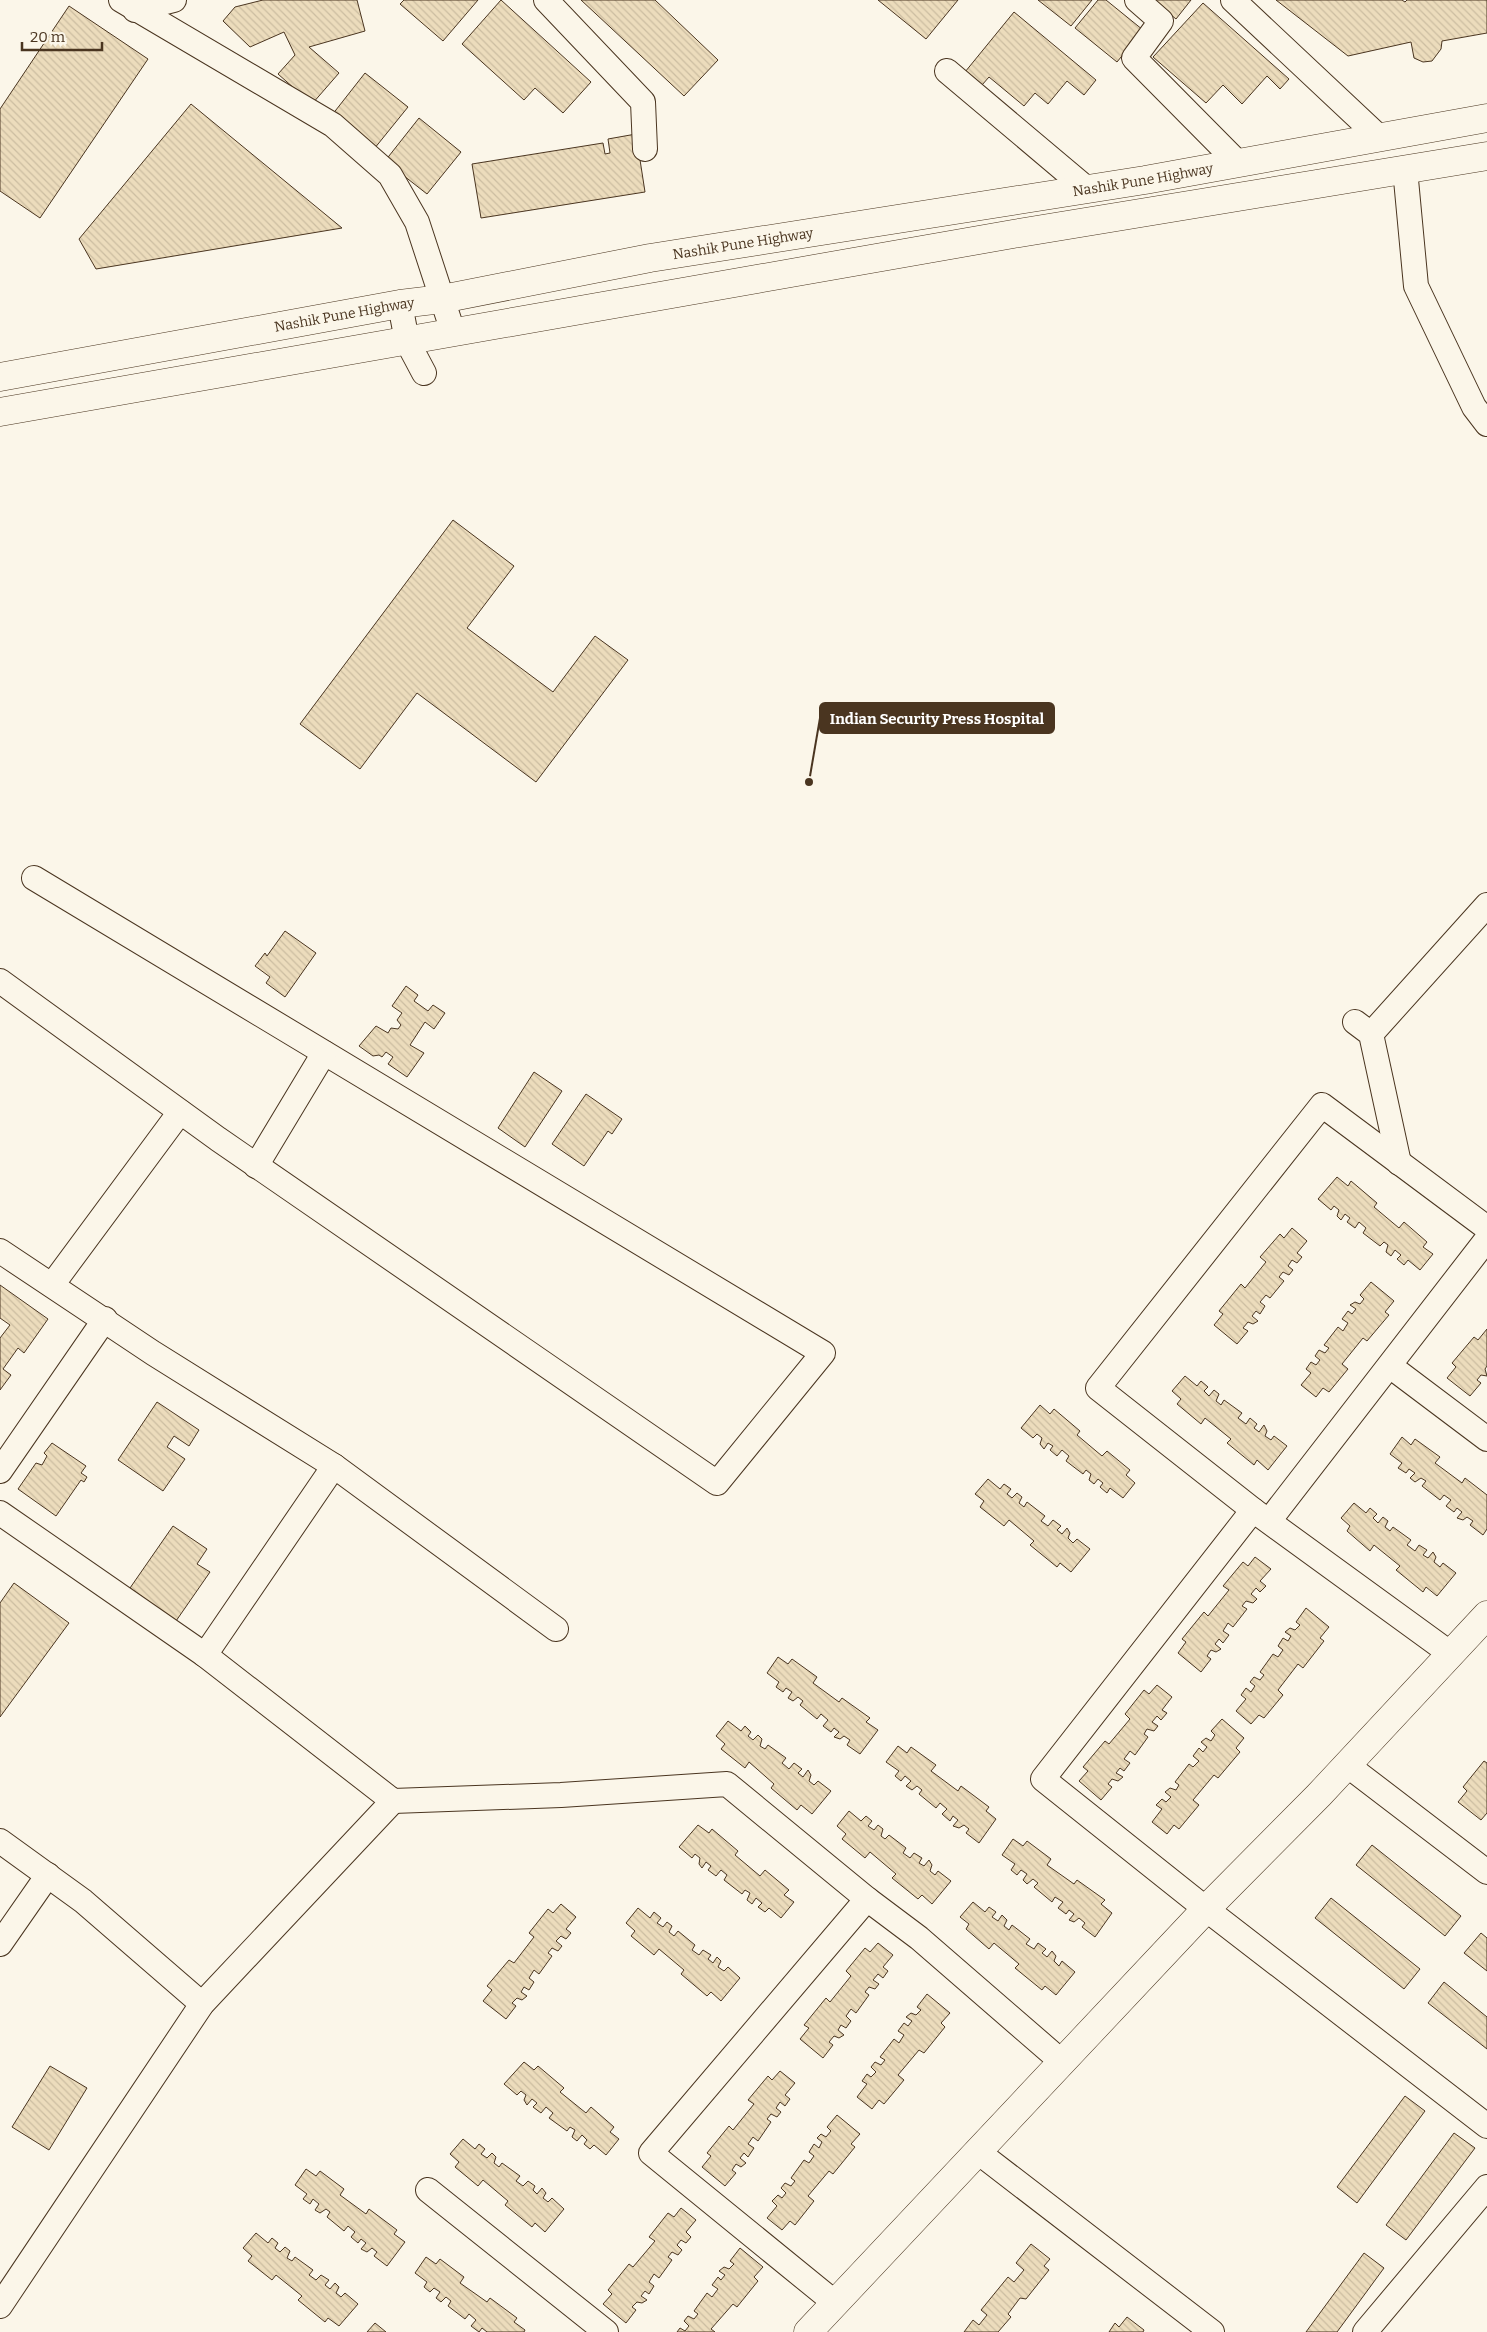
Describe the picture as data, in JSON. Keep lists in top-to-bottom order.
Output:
{
  "streets": {
    "main road": ["Nashik Pune Highway"]
  },
  "places": ["Indian Security Press Hospital"],
  "scale_bar": "20 m"
}
